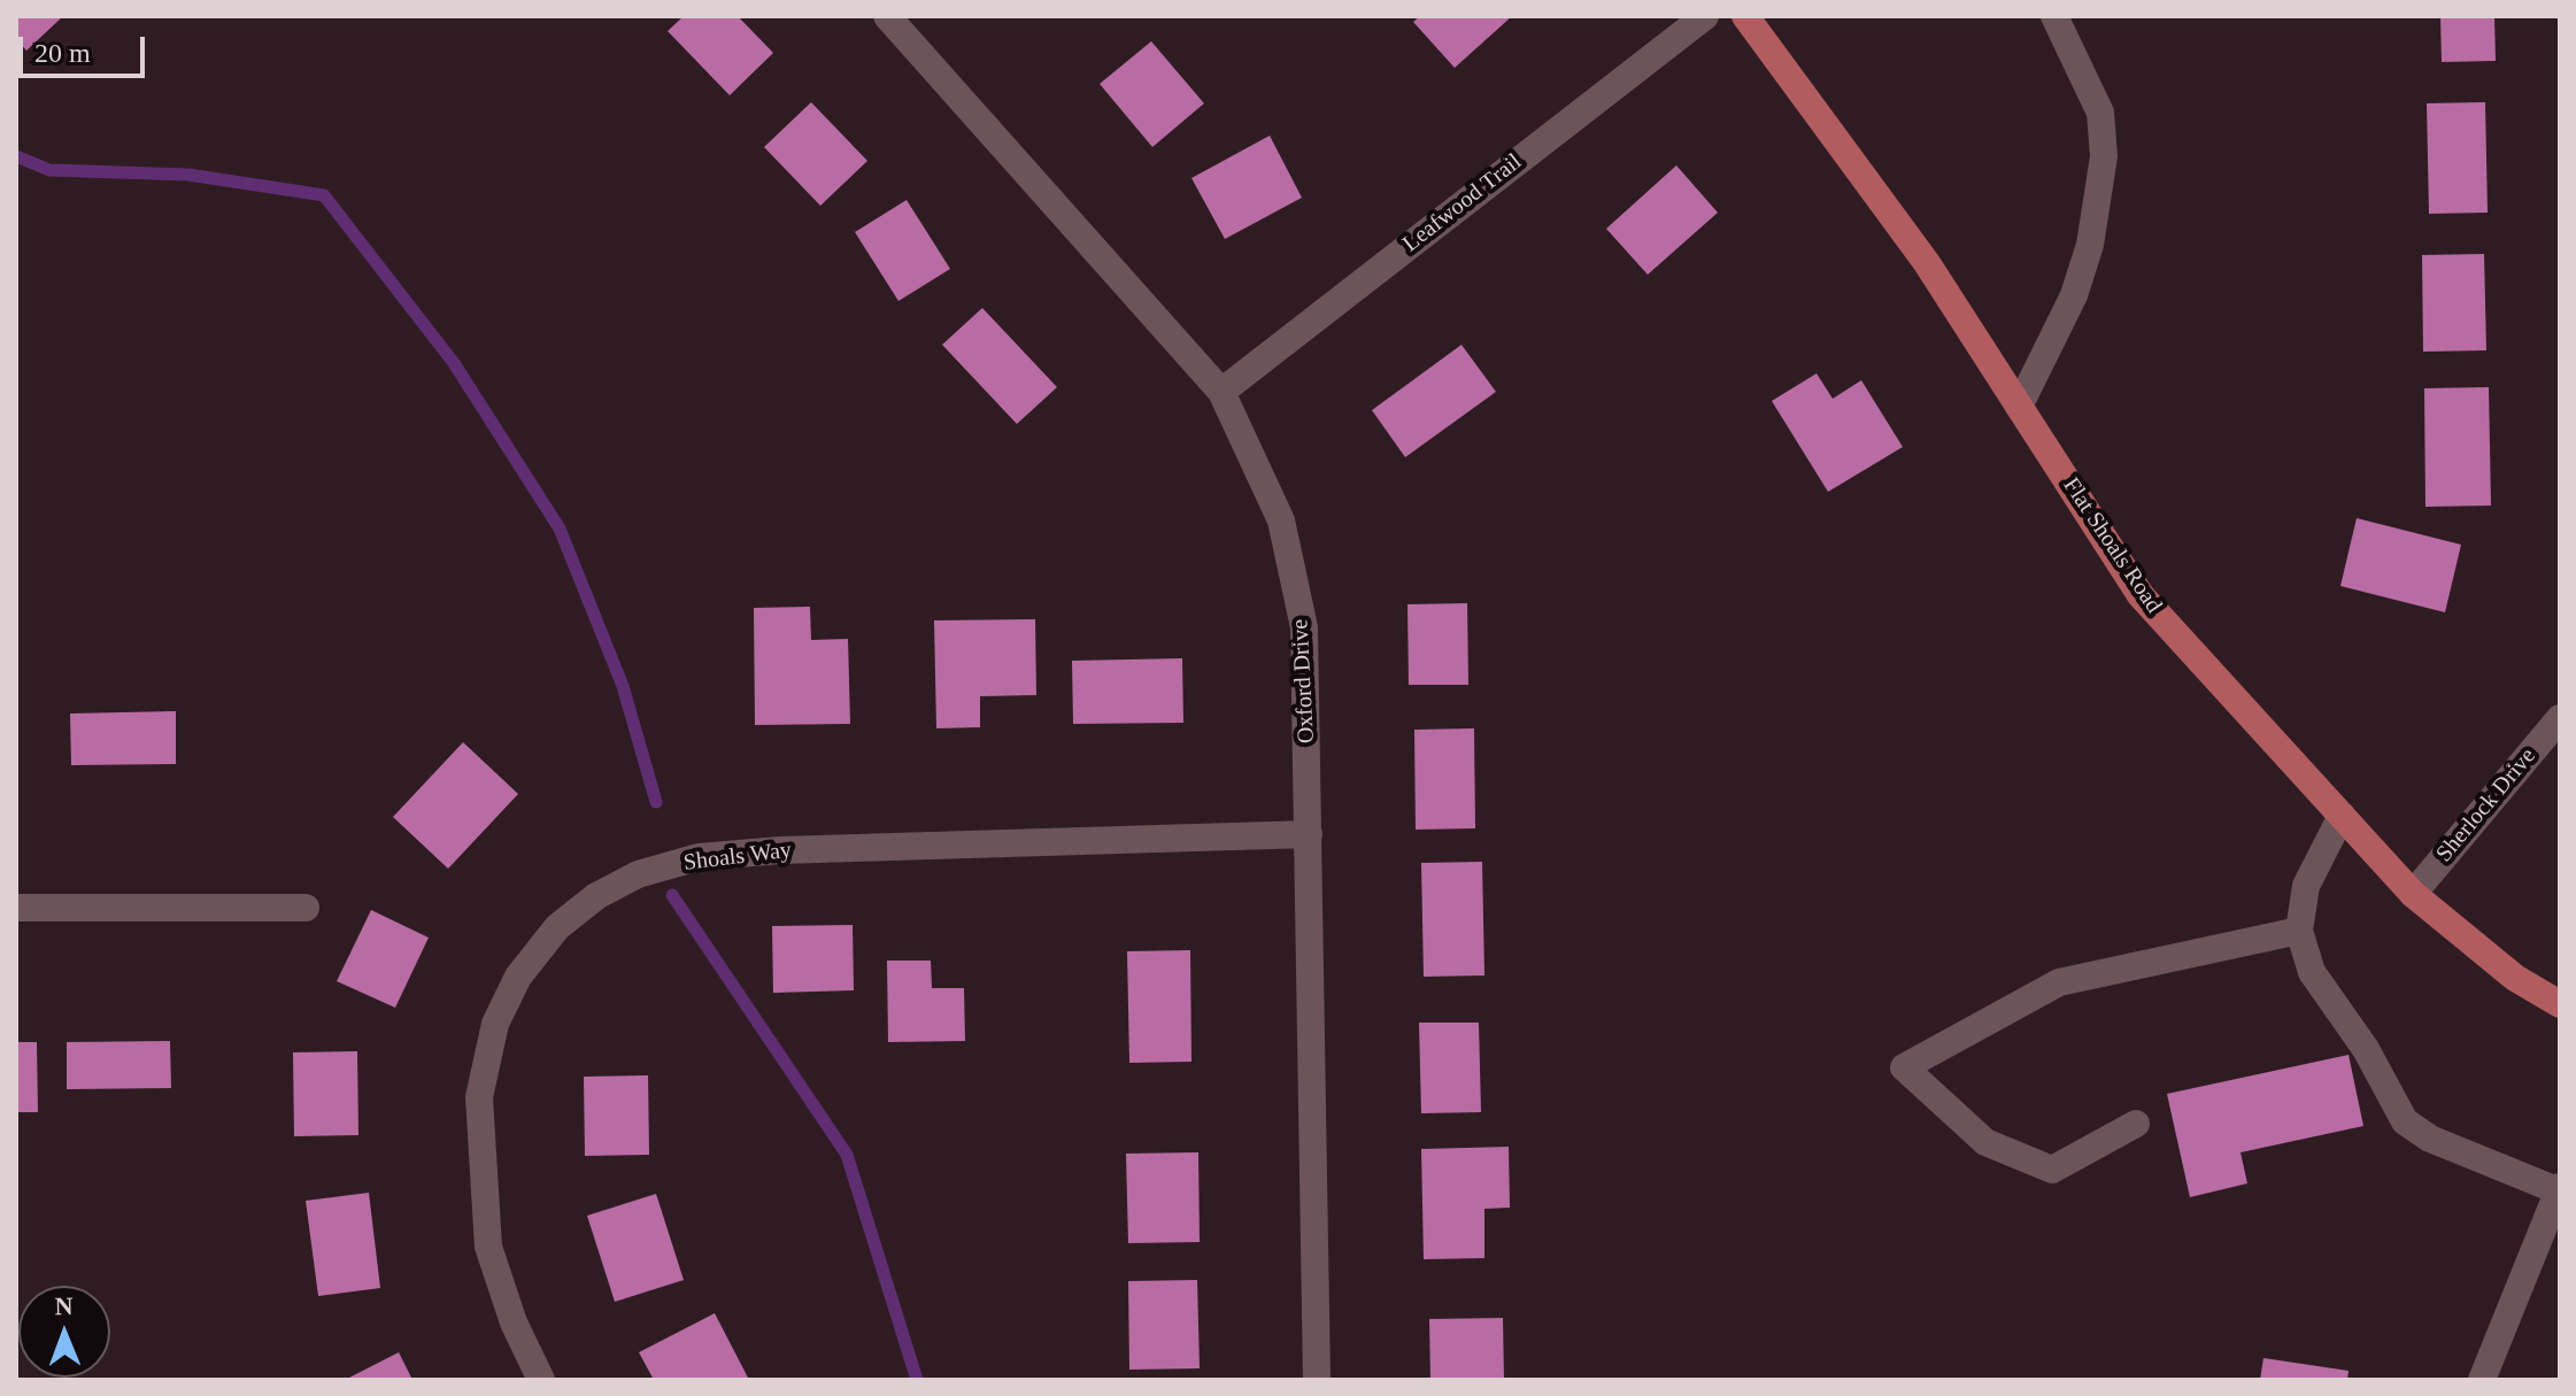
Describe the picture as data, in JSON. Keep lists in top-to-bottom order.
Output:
{
  "streets": {
    "main road": ["Flat Shoals Road"],
    "street": [
      "Leafwood Trail",
      "Oxford Drive",
      "Sherlock Drive",
      "Shoals Way"
    ]
  },
  "crossings": [
    ["Leafwood Trail", "Oxford Drive"],
    ["Flat Shoals Road", "Sherlock Drive"],
    ["Oxford Drive", "Shoals Way"]
  ],
  "scale_bar": "20 m",
  "north": "top"
}
